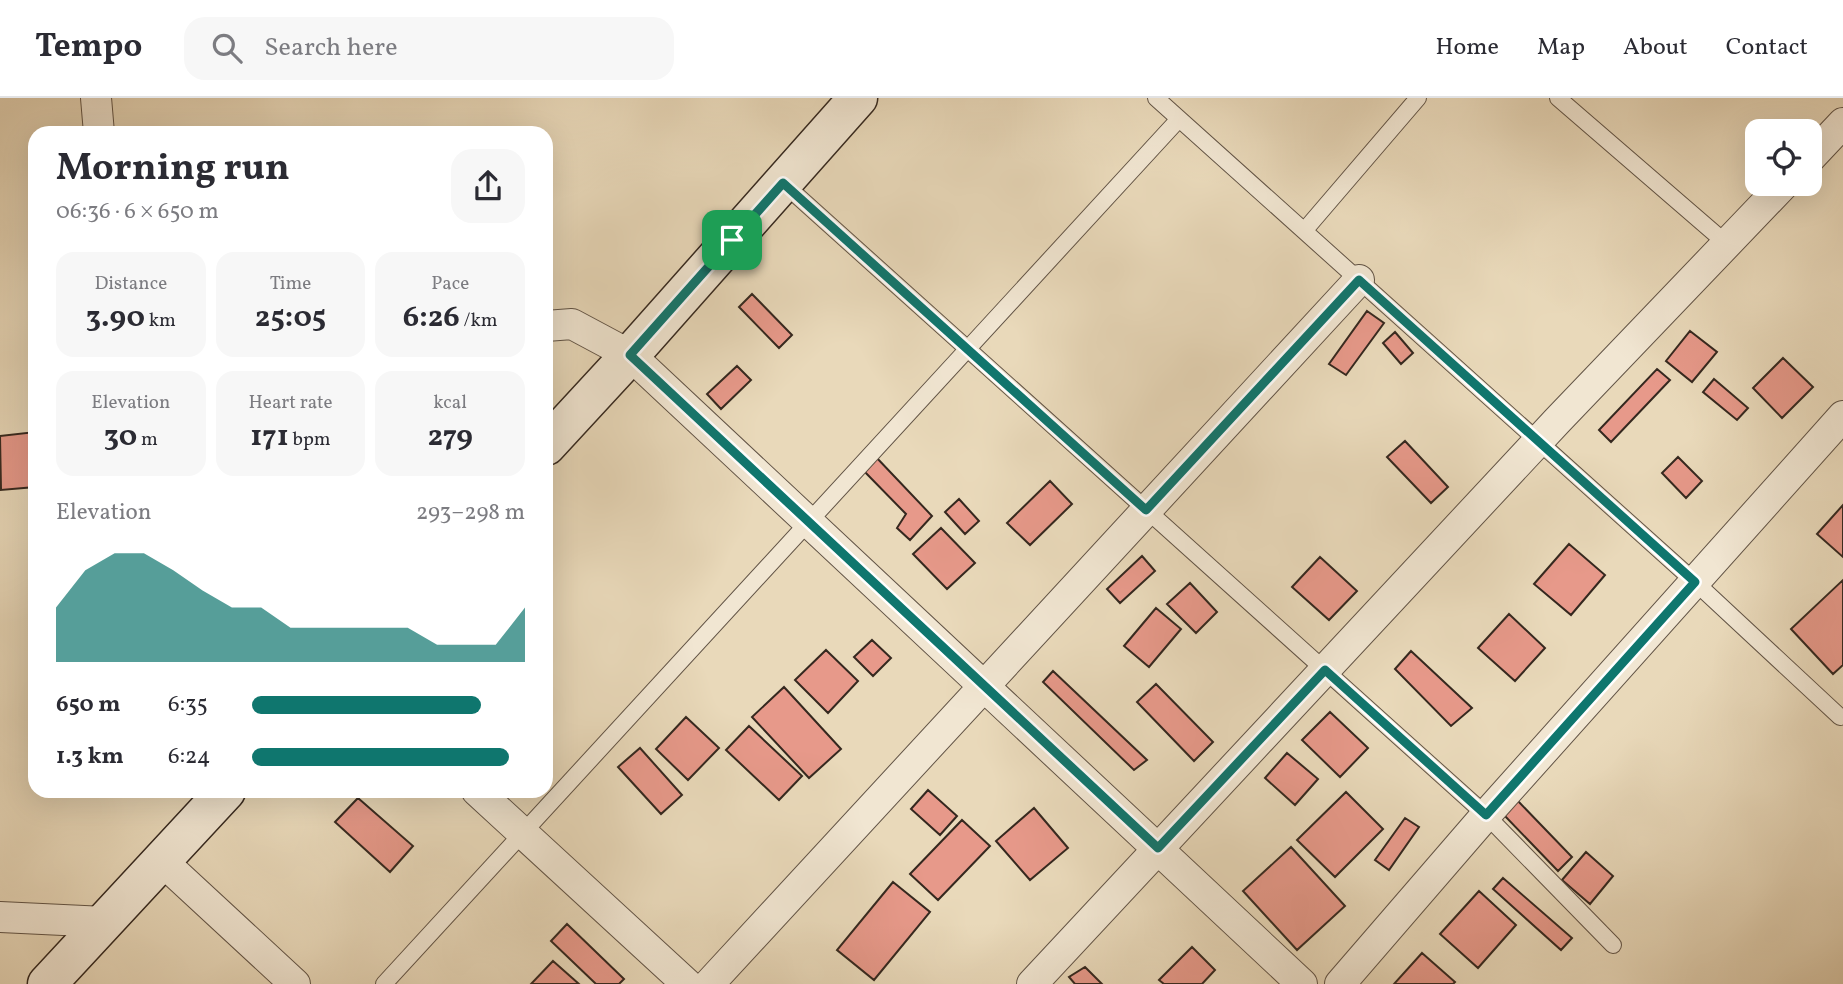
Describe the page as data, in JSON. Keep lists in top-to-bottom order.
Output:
{
  "page": {
    "header": "Tempo",
    "search": "Search here",
    "nav": [
      "Home",
      "Map",
      "About",
      "Contact"
    ],
    "heading": ["Morning run", "06:36 · 6 × 650 m"],
    "stats": [
      ["Distance", "3.90 km"],
      ["Time", "25:05"],
      ["Pace", "6:26 /km"],
      ["Elevation", "30 m"],
      ["Heart rate", "171 bpm"],
      ["kcal", "279"]
    ],
    "chart": ["Elevation", "293–298 m"],
    "list": [
      {
        "name": "650 m",
        "note": "6:35"
      },
      {
        "name": "1.3 km",
        "note": "6:24"
      }
    ]
  }
}
